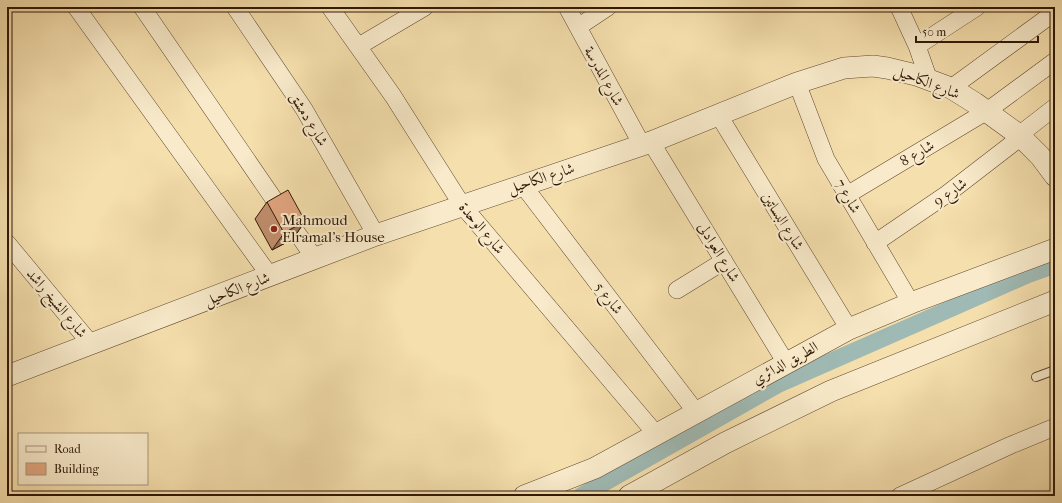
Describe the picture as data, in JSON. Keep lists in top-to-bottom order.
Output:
{
  "streets": {
    "street": [
      "شارع المدرسة",
      "شارع الكاحيل",
      "شارع دمشق",
      "شارع 8",
      "شارع 9",
      "شارع 7",
      "شارع البساتين",
      "شارع الوحدة",
      "شارع العوادلى",
      "شارع 5",
      "شارع الشيخ راشد",
      "الطريق الدائري"
    ]
  },
  "crossings": [
    ["شارع المدرسة", "شارع الكاحيل"],
    ["شارع المدرسة", "شارع العوادلى"],
    ["شارع الكاحيل", "شارع دمشق"],
    ["شارع الكاحيل", "شارع 8"],
    ["شارع الكاحيل", "شارع 9"],
    ["شارع الكاحيل", "شارع 7"],
    ["شارع الكاحيل", "شارع البساتين"],
    ["شارع الكاحيل", "شارع الوحدة"],
    ["شارع الكاحيل", "شارع العوادلى"],
    ["شارع الكاحيل", "شارع 5"],
    ["شارع الكاحيل", "شارع الشيخ راشد"],
    ["شارع 8", "شارع 7"],
    ["شارع 9", "شارع 7"],
    ["شارع 7", "الطريق الدائري"],
    ["شارع البساتين", "الطريق الدائري"],
    ["شارع الوحدة", "الطريق الدائري"],
    ["شارع العوادلى", "الطريق الدائري"],
    ["شارع 5", "الطريق الدائري"]
  ],
  "places": ["Mahmoud Elramal's House"],
  "legend": ["Road", "Building"],
  "scale_bar": "50 m"
}
